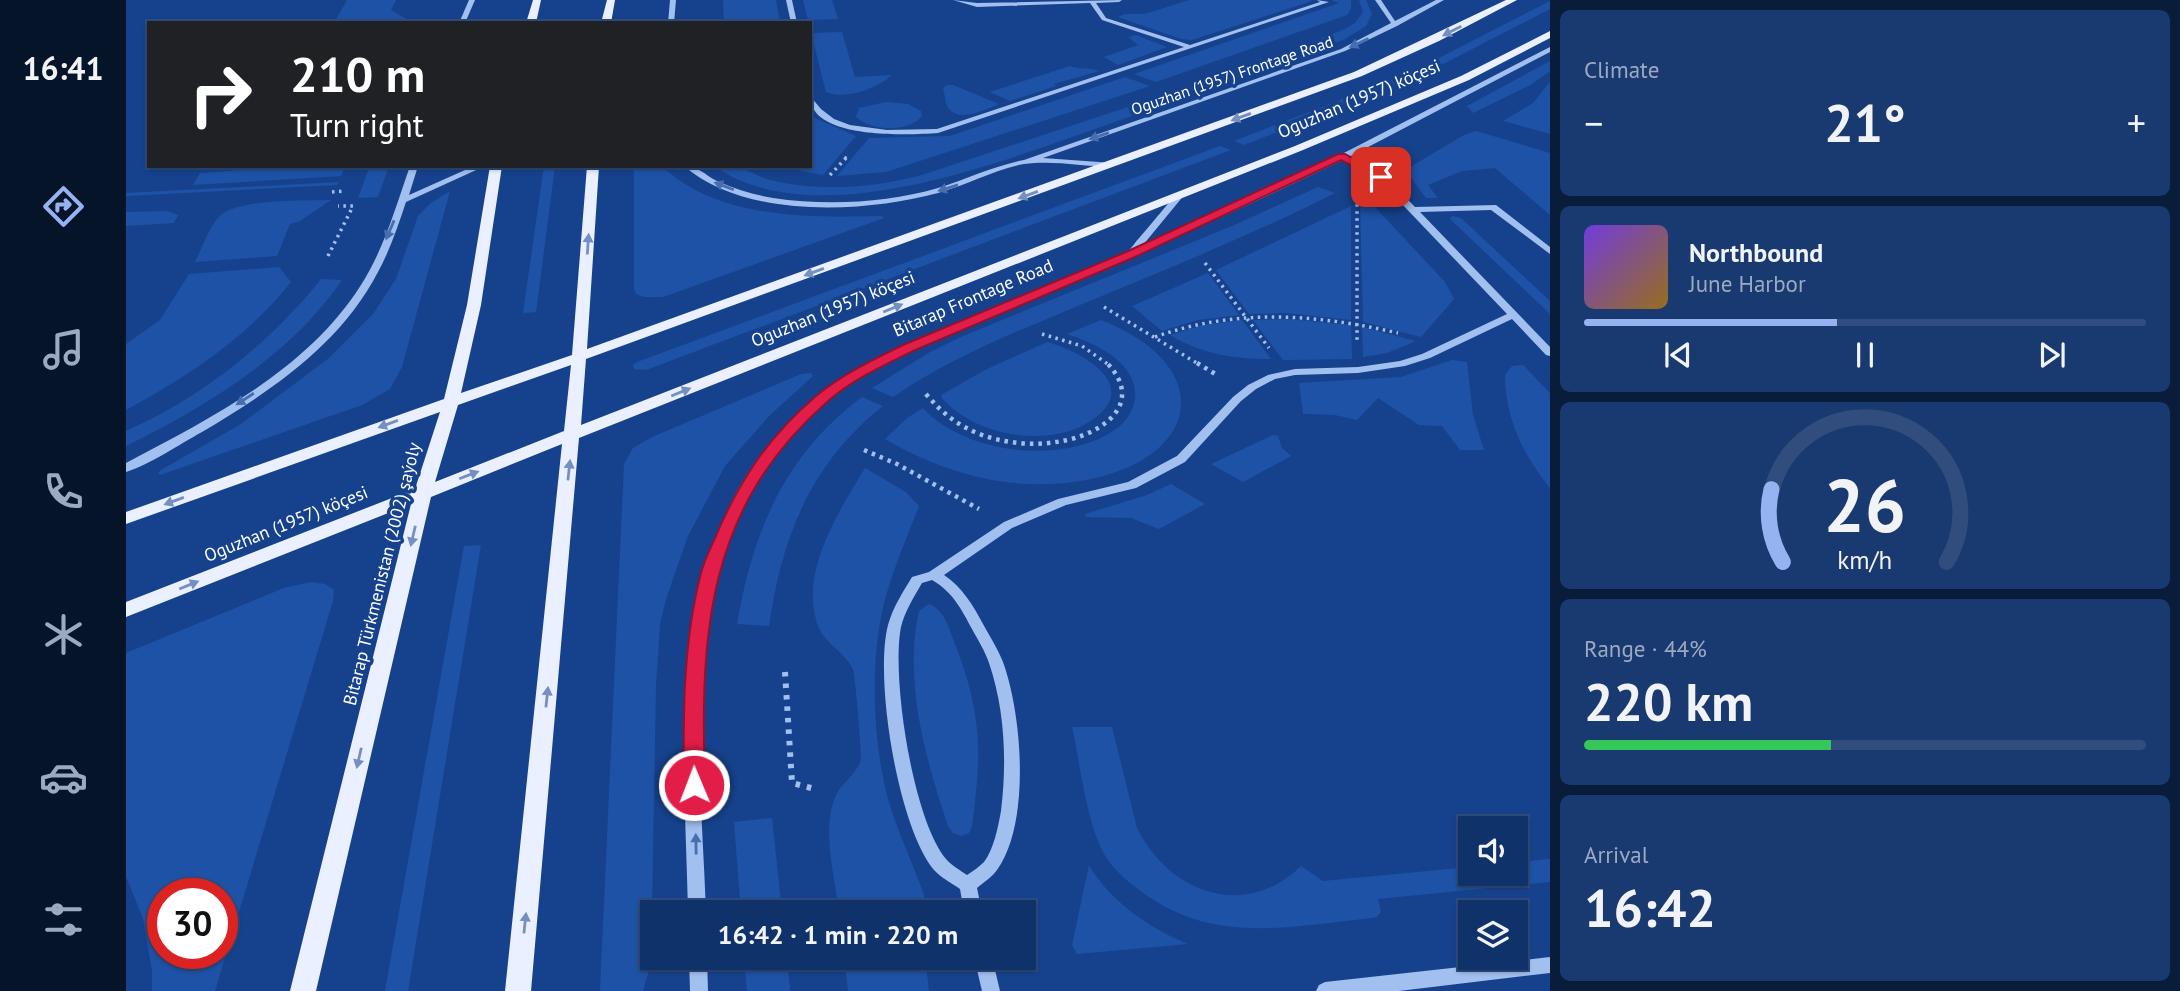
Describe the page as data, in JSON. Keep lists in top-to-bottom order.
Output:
{
  "streets": {
    "main road": ["Oguzhan (1957) köçesi", "Bitarap Türkmenistan (2002) şaýoly"],
    "street": ["Oguzhan (1957) Frontage Road", "Bitarap Frontage Road"]
  },
  "crossings": [
    ["Oguzhan (1957) köçesi", "Bitarap Türkmenistan (2002) şaýoly"]
  ],
  "one_way": ["Bitarap Frontage Road", "Bitarap Türkmenistan (2002) şaýoly"],
  "page": {
    "tabs": "16:41",
    "tile": [
      "Climate",
      ["Range · 44%", "220 km"],
      ["Arrival", "16:42"]
    ],
    "turn": ["210 m", "Turn right"],
    "heat": ["−", "21°", "+"],
    "song": ["Northbound", "June Harbor"],
    "limit": "30",
    "trip": "16:42 · 1 min · 220 m",
    "gauge": ["26", "km/h"]
  }
}
